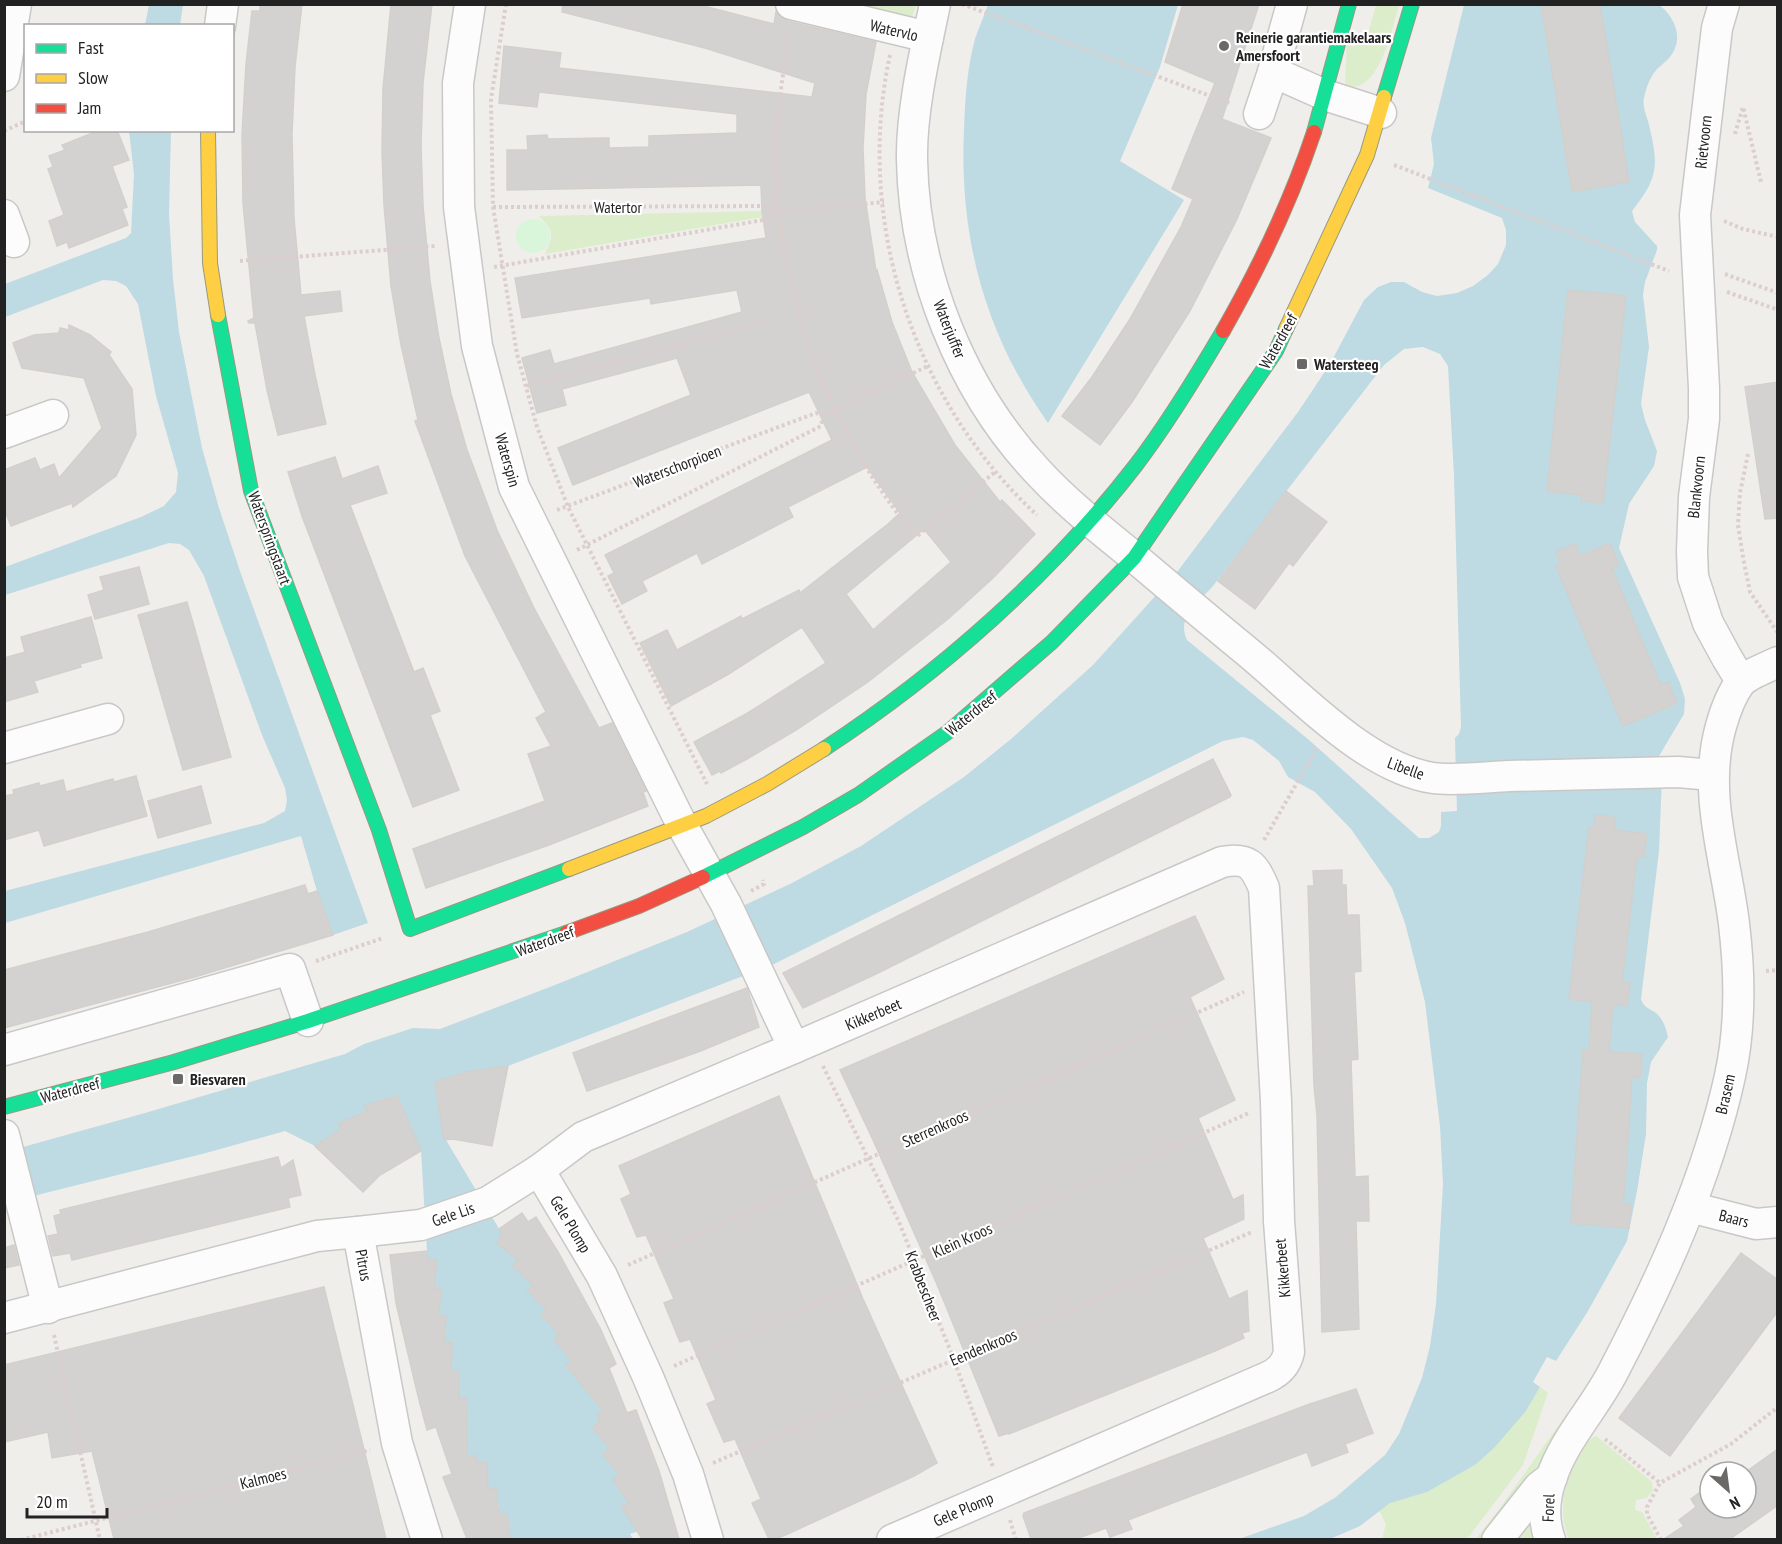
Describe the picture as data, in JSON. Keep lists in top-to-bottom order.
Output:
{
  "streets": {
    "street": [
      "Watervlo",
      "Rietvoorn",
      "Waterjuffer",
      "Waterdreef",
      "Waterspin",
      "Blankvoorn",
      "Waterspringstaart",
      "Libelle",
      "Kikkerbeet",
      "Brasem",
      "Gele Lis",
      "Baars",
      "Gele Plomp",
      "Pitrus",
      "Forel"
    ],
    "path": [
      "Watertor",
      "Waterschorpioen",
      "Sterrenkroos",
      "Klein Kroos",
      "Krabbescheer",
      "Eendenkroos",
      "Kalmoes"
    ]
  },
  "crossings": [
    ["Watervlo", "Waterjuffer"],
    ["Rietvoorn", "Blankvoorn"],
    ["Watertor", "Waterjuffer"],
    ["Watertor", "Waterspin"],
    ["Watertor", "Waterspringstaart"],
    ["Waterjuffer", "Waterdreef"],
    ["Waterjuffer", "Waterschorpioen"],
    ["Waterjuffer", "Libelle"],
    ["Waterdreef", "Waterspin"],
    ["Waterdreef", "Libelle"],
    ["Waterspin", "Waterschorpioen"],
    ["Blankvoorn", "Brasem"],
    ["Libelle", "Brasem"],
    ["Kikkerbeet", "Sterrenkroos"],
    ["Kikkerbeet", "Gele Plomp"],
    ["Kikkerbeet", "Klein Kroos"],
    ["Kikkerbeet", "Krabbescheer"],
    ["Kikkerbeet", "Eendenkroos"],
    ["Brasem", "Baars"],
    ["Brasem", "Forel"],
    ["Sterrenkroos", "Gele Plomp"],
    ["Sterrenkroos", "Krabbescheer"],
    ["Gele Lis", "Gele Plomp"],
    ["Gele Lis", "Pitrus"],
    ["Gele Plomp", "Klein Kroos"],
    ["Gele Plomp", "Krabbescheer"],
    ["Gele Plomp", "Eendenkroos"],
    ["Klein Kroos", "Krabbescheer"],
    ["Pitrus", "Kalmoes"],
    ["Krabbescheer", "Eendenkroos"]
  ],
  "places": {
    "other": ["Reinerie garantiemakelaars Amersfoort"],
    "transit": ["Watersteeg", "Biesvaren"]
  },
  "legend": ["Fast", "Slow", "Jam"],
  "scale_bar": "20 m",
  "north": "bottom right"
}
